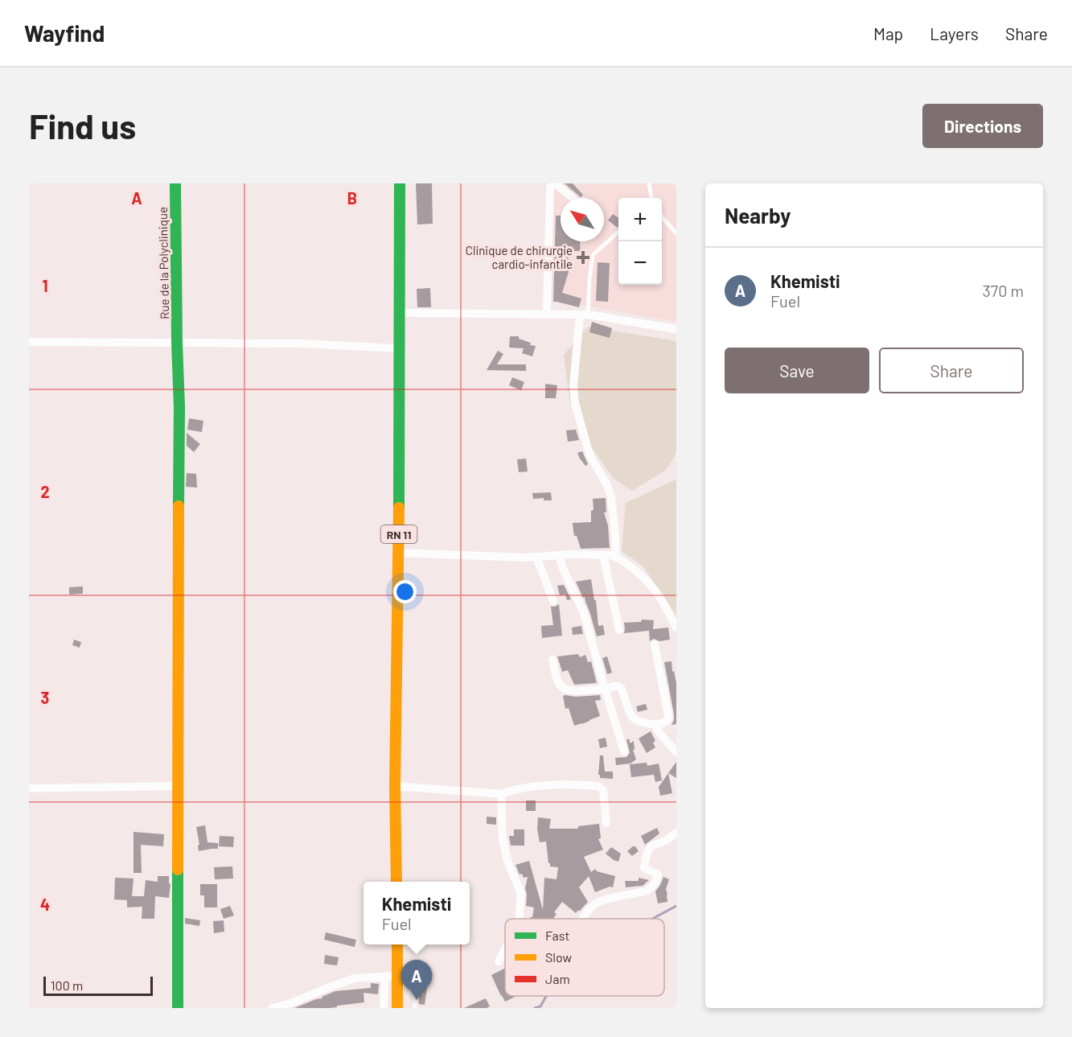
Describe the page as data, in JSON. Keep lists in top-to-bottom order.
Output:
{
  "streets": {
    "street": ["Rue de la Polyclinique", "RN 11"]
  },
  "places": {
    "health": ["Clinique de chirurgie cardio-infantile"]
  },
  "legend": ["Fast", "Slow", "Jam"],
  "scale_bar": "100 m",
  "north": "top left",
  "page": {
    "header": "Wayfind",
    "nav": ["Map", "Layers", "Share"],
    "buttons": [
      "Directions",
      ["Save", "Share"]
    ],
    "title": "Find us",
    "heading": "Nearby",
    "map_buttons": ["+", "−"],
    "list": [
      {
        "mark": "A",
        "name": "Khemisti",
        "note": "Fuel",
        "value": "370 m"
      }
    ],
    "popup": ["Khemisti", "Fuel"],
    "pins": "A",
    "scale": "100 m"
  },
  "grid": {
    "columns": ["A", "B"],
    "rows": [
      "1",
      "2",
      "3",
      "4"
    ]
  }
}
